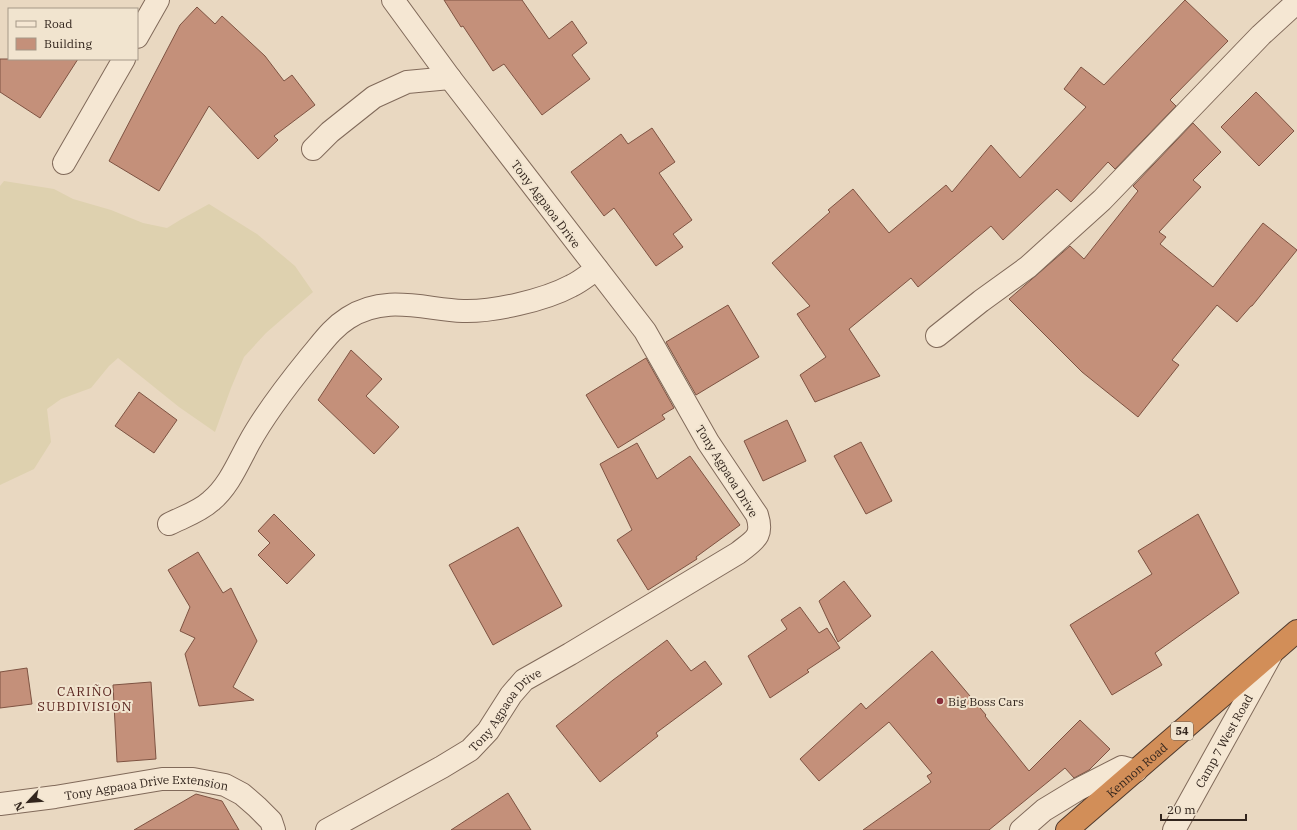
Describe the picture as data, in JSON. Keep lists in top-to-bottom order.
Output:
{
  "streets": {
    "highway": ["54", "Kennon Road"],
    "street": ["Tony Agpaoa Drive", "Camp 7 West Road", "Tony Agpaoa Drive Extension"]
  },
  "crossings": [
    ["Camp 7 West Road", "Kennon Road"]
  ],
  "districts": ["CARIÑO SUBDIVISION"],
  "places": ["Big Boss Cars"],
  "legend": ["Road", "Building"],
  "scale_bar": "20 m",
  "north": "bottom left"
}
